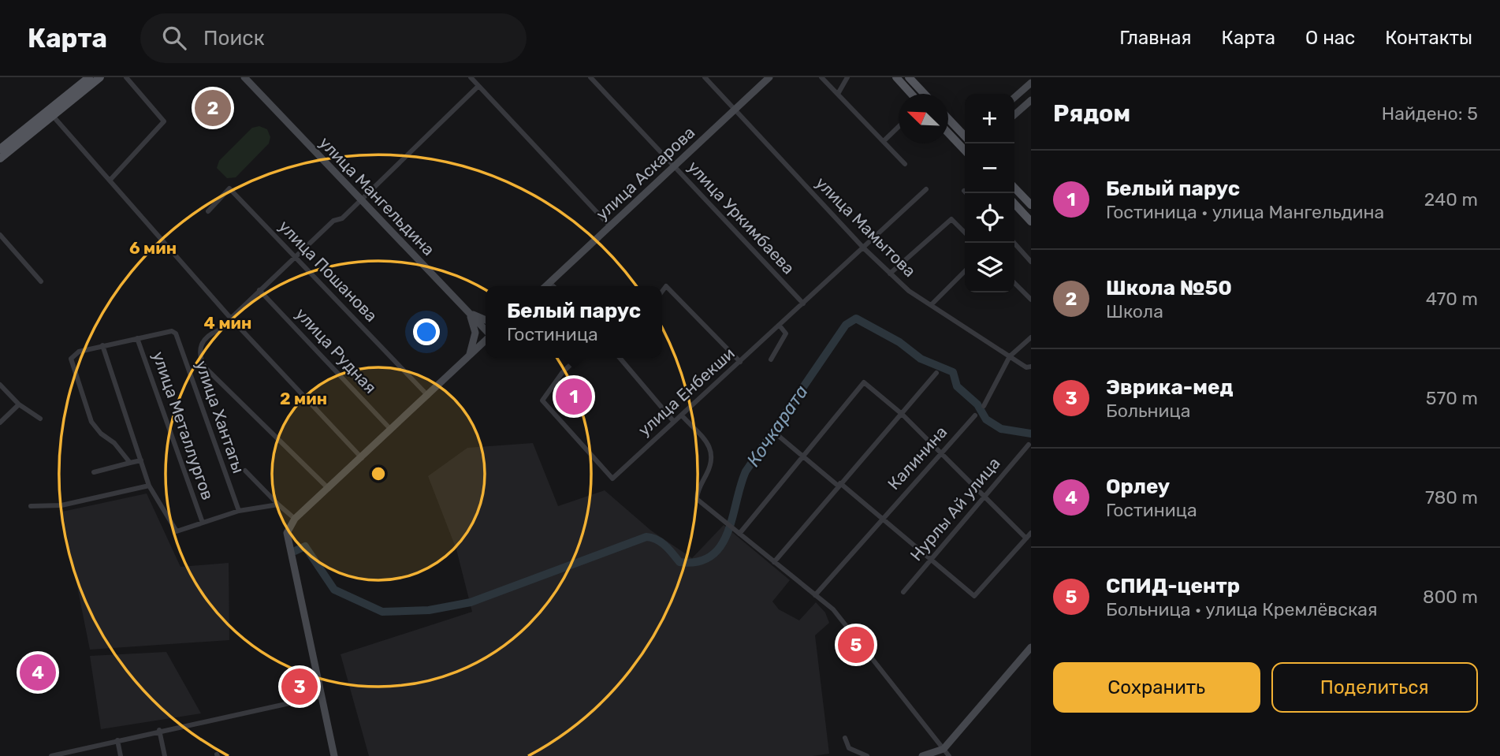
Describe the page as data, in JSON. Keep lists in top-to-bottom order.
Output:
{
  "streets": {
    "main road": ["улица Аскарова", "улица Мангельдина"],
    "street": [
      "улица Уркимбаева",
      "улица Мамытова",
      "улица Пошанова",
      "улица Рудная",
      "улица Енбекши",
      "улица Хантагы",
      "улица Металлургов",
      "Калинина",
      "Нурлы Ай улица"
    ]
  },
  "crossings": [
    ["улица Аскарова", "улица Уркимбаева"],
    ["улица Аскарова", "улица Мамытова"],
    ["улица Уркимбаева", "улица Енбекши"],
    ["улица Мамытова", "улица Енбекши"],
    ["улица Хантагы", "улица Металлургов"]
  ],
  "water": ["Кочкарата"],
  "north": "top left",
  "page": {
    "header": "Карта",
    "search": "Поиск",
    "nav": [
      "Главная",
      "Карта",
      "О нас",
      "Контакты"
    ],
    "heading": ["Рядом", "Найдено: 5"],
    "pins": [
      "2",
      "1",
      "5",
      "4",
      "3"
    ],
    "map_buttons": ["+", "−"],
    "list": [
      {
        "mark": "1",
        "name": "Белый парус",
        "note": "Гостиница · улица Мангельдина",
        "value": "240 m"
      },
      {
        "mark": "2",
        "name": "Школа №50",
        "note": "Школа",
        "value": "470 m"
      },
      {
        "mark": "3",
        "name": "Эврика-мед",
        "note": "Больница",
        "value": "570 m"
      },
      {
        "mark": "4",
        "name": "Орлеу",
        "note": "Гостиница",
        "value": "780 m"
      },
      {
        "mark": "5",
        "name": "СПИД-центр",
        "note": "Больница · улица Кремлёвская",
        "value": "800 m"
      }
    ],
    "popup": ["Белый парус", "Гостиница"],
    "buttons": ["Сохранить", "Поделиться"]
  },
  "rings": ["6 мин", "4 мин", "2 мин"]
}
